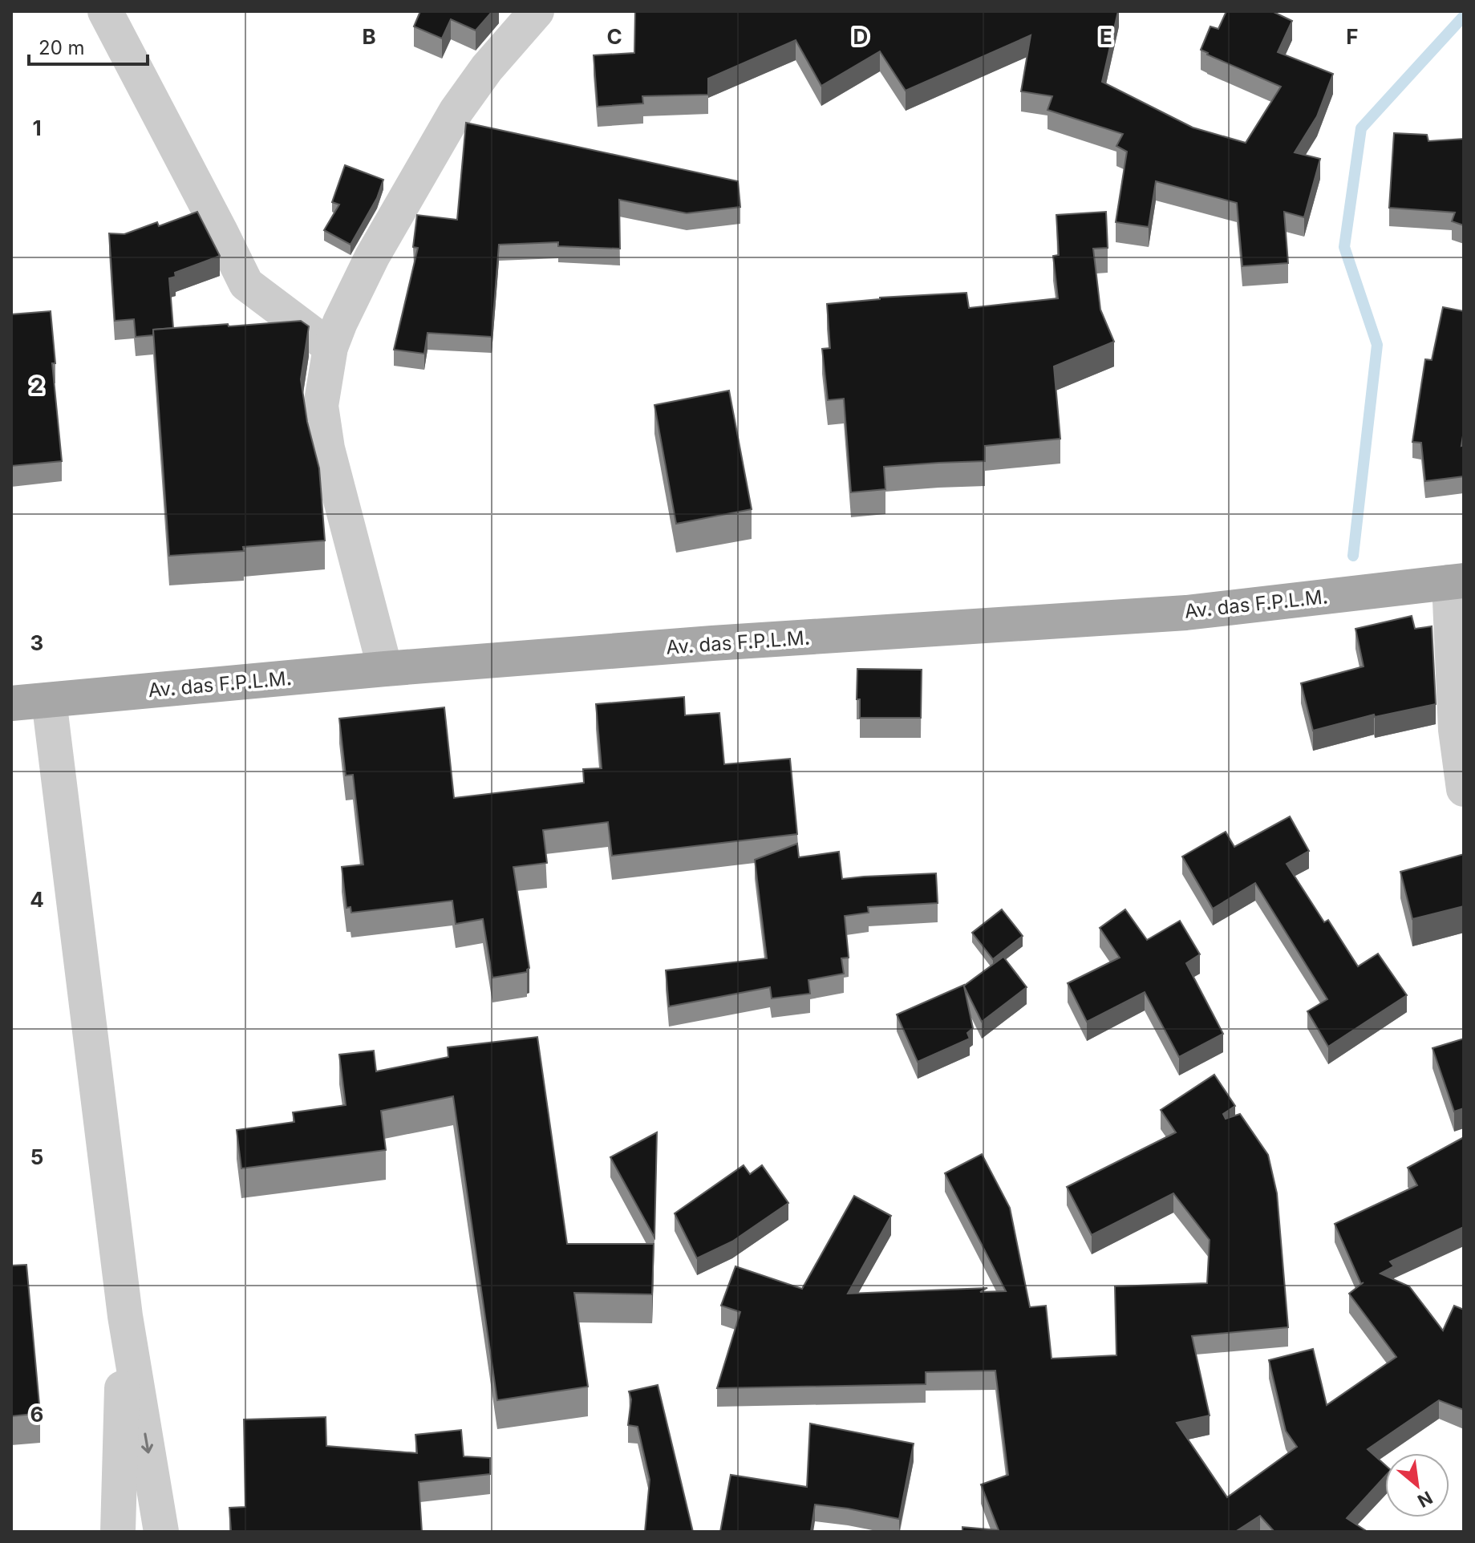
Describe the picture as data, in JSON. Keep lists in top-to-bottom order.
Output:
{
  "streets": {
    "main road": ["Av. das F.P.L.M."]
  },
  "scale_bar": "20 m",
  "north": "bottom right",
  "grid": {
    "columns": [
      "B",
      "C",
      "D",
      "E",
      "F"
    ],
    "rows": [
      "1",
      "2",
      "3",
      "4",
      "5",
      "6"
    ]
  }
}
